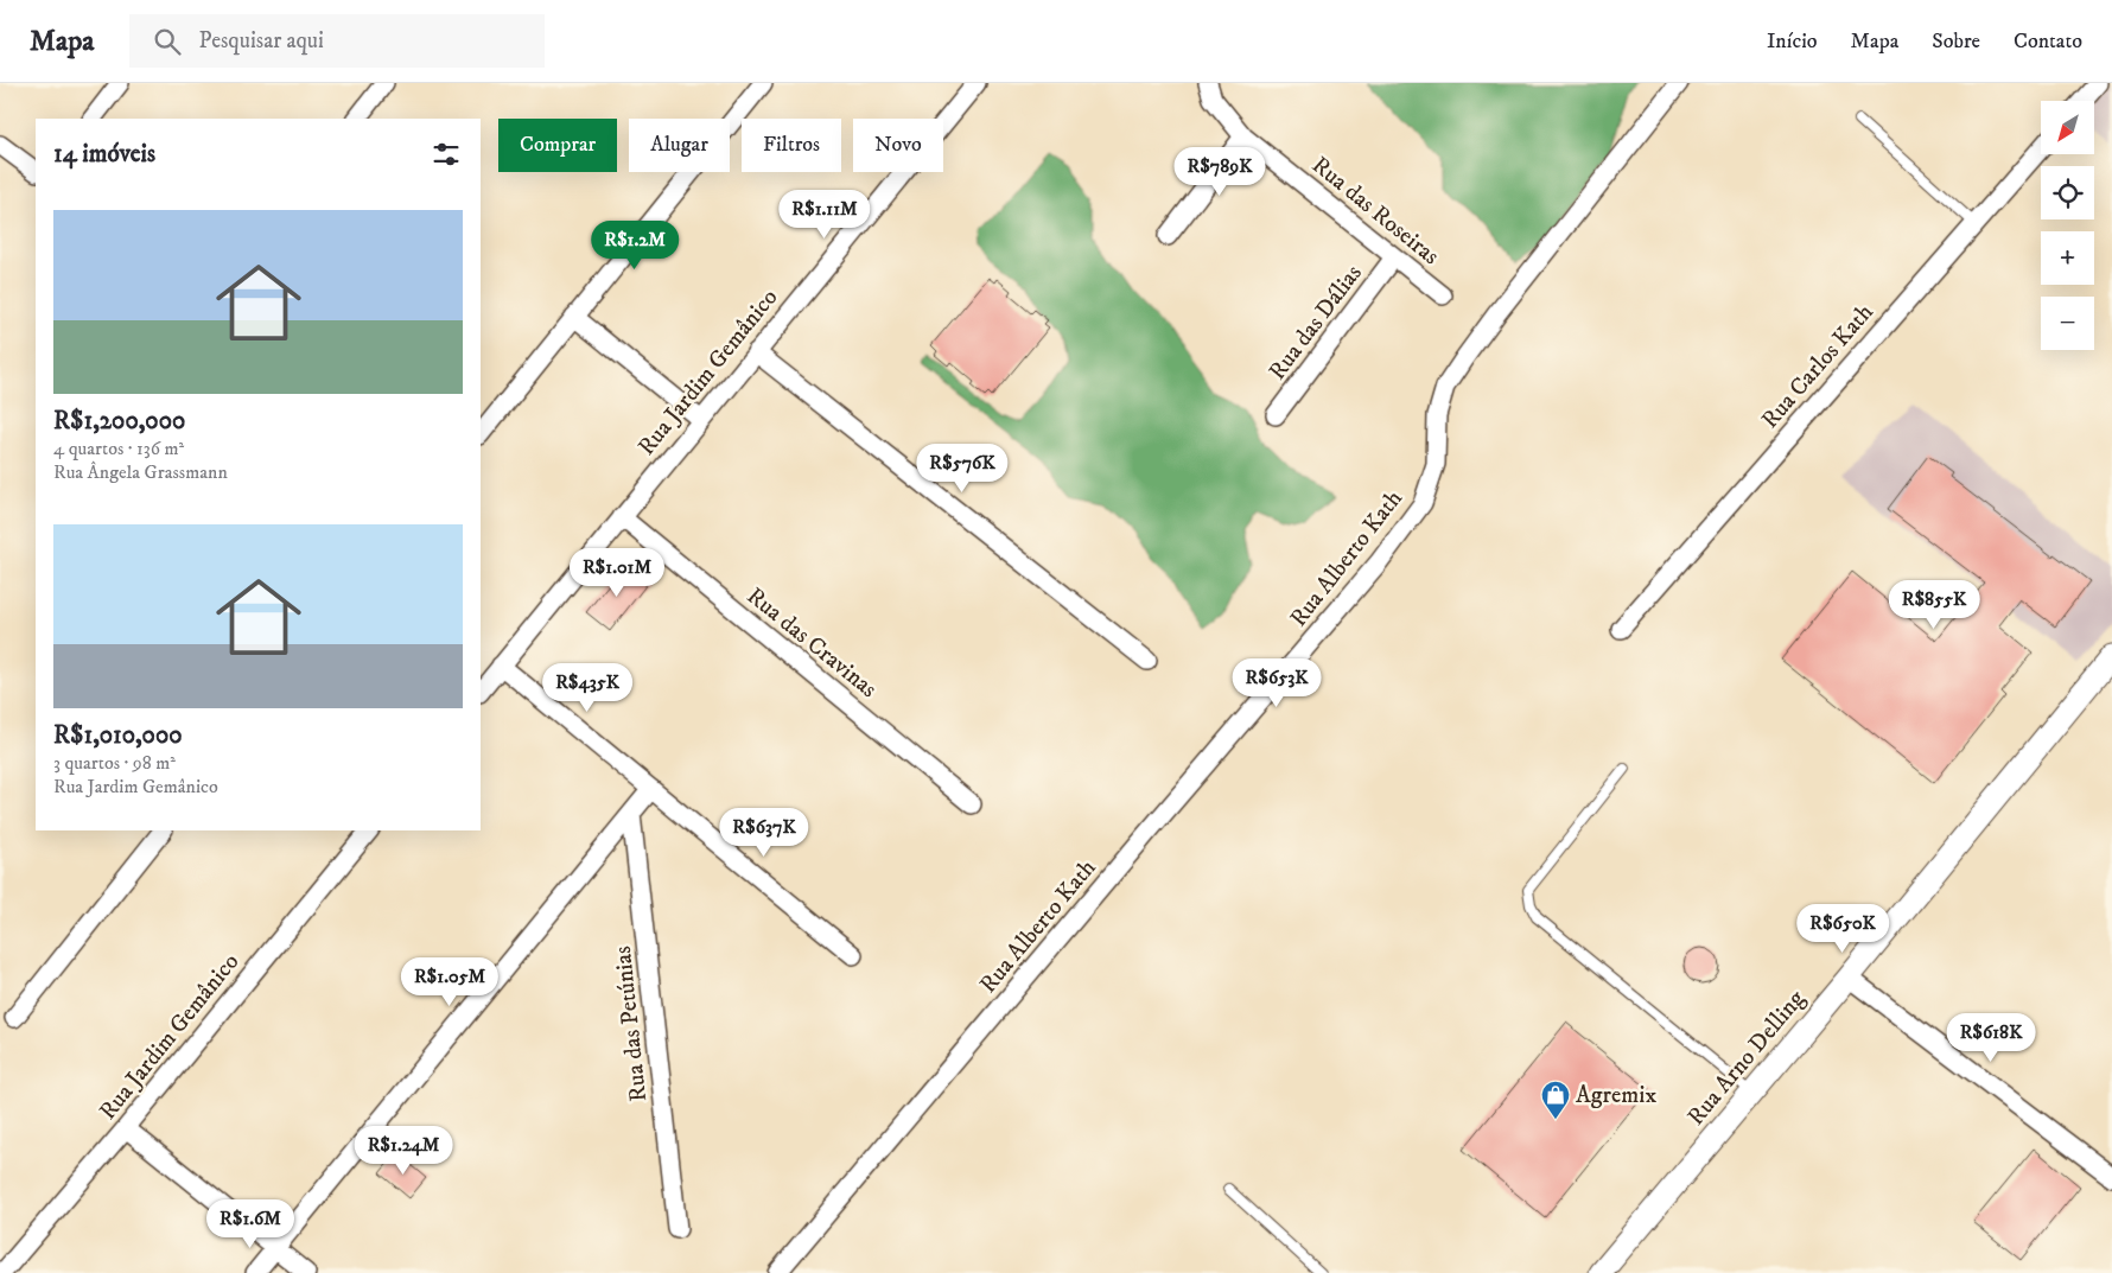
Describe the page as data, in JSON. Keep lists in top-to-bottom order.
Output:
{
  "streets": {
    "street": [
      "Rua das Roseiras",
      "Rua das Dálias",
      "Rua Carlos Kath",
      "Rua Jardim Gemânico",
      "Rua Alberto Kath",
      "Rua das Cravinas",
      "Rua das Petúnias",
      "Rua Arno Delling"
    ]
  },
  "crossings": [
    ["Rua das Roseiras", "Rua das Dálias"],
    ["Rua Jardim Gemânico", "Rua das Cravinas"]
  ],
  "places": {
    "shop": ["Agremix"]
  },
  "north": "bottom left",
  "page": {
    "header": "Mapa",
    "search": "Pesquisar aqui",
    "nav": [
      "Início",
      "Mapa",
      "Sobre",
      "Contato"
    ],
    "map_buttons": ["+", "−"],
    "chip": [
      "Comprar",
      "Alugar",
      "Filtros",
      "Novo"
    ],
    "heading": "14 imóveis",
    "price": [
      "R$789K",
      "R$1.11M",
      "R$1.2M",
      "R$576K",
      "R$1.01M",
      "R$855K",
      "R$653K",
      "R$435K",
      "R$637K",
      "R$650K",
      "R$1.05M",
      "R$618K",
      "R$1.24M",
      "R$1.6M"
    ],
    "list": [
      {
        "name": "R$1,200,000",
        "note": "4 quartos · 136 m² · Rua Ângela Grassmann"
      },
      {
        "name": "R$1,010,000",
        "note": "3 quartos · 98 m² · Rua Jardim Gemânico"
      }
    ]
  }
}
